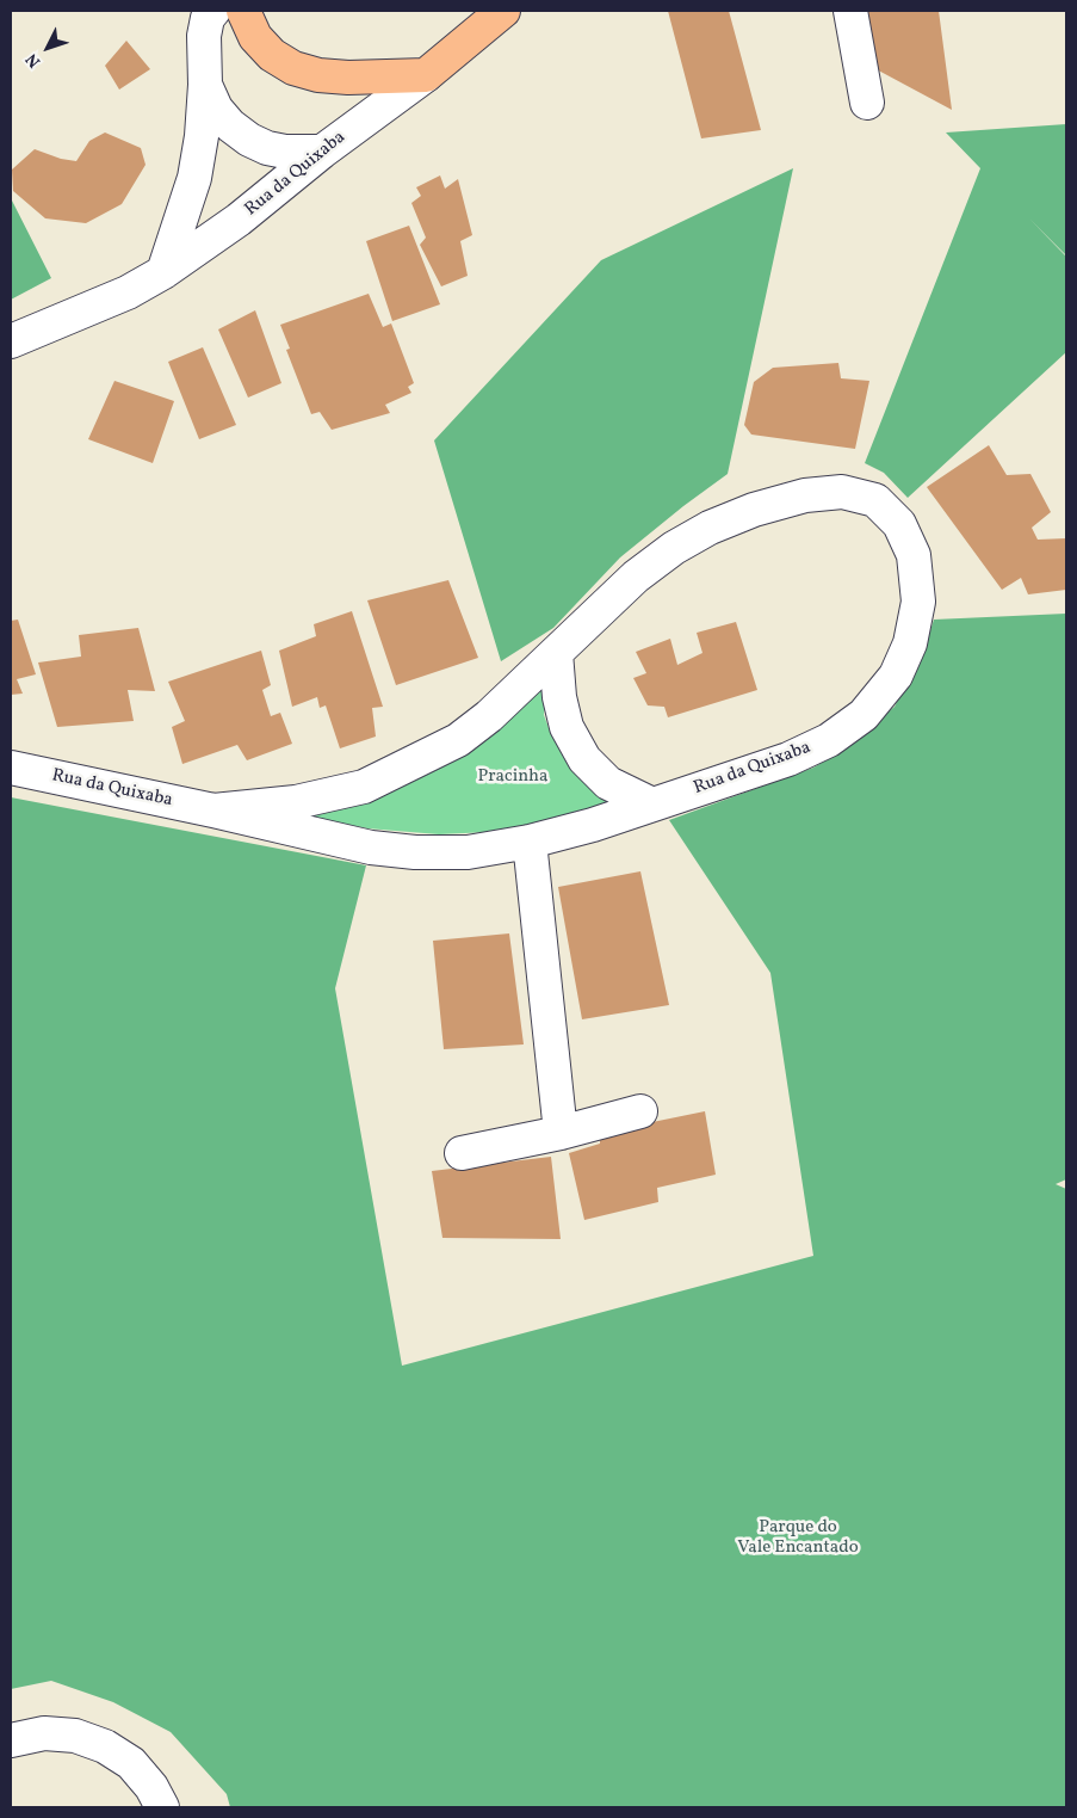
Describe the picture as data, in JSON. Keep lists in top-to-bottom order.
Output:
{
  "streets": {
    "street": ["Rua da Quixaba"]
  },
  "parks": ["Pracinha", "Parque do Vale Encantado"],
  "north": "bottom left"
}
